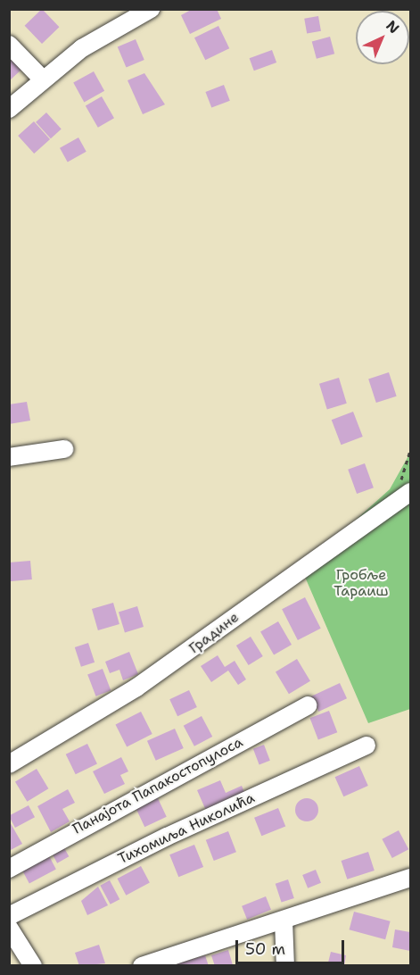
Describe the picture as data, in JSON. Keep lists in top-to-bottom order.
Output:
{
  "streets": {
    "street": ["Градине", "Панајота Папакостопулоса", "Тихомиља Николића"]
  },
  "parks": ["Гробље Тараиш"],
  "scale_bar": "50 m",
  "north": "top right"
}
